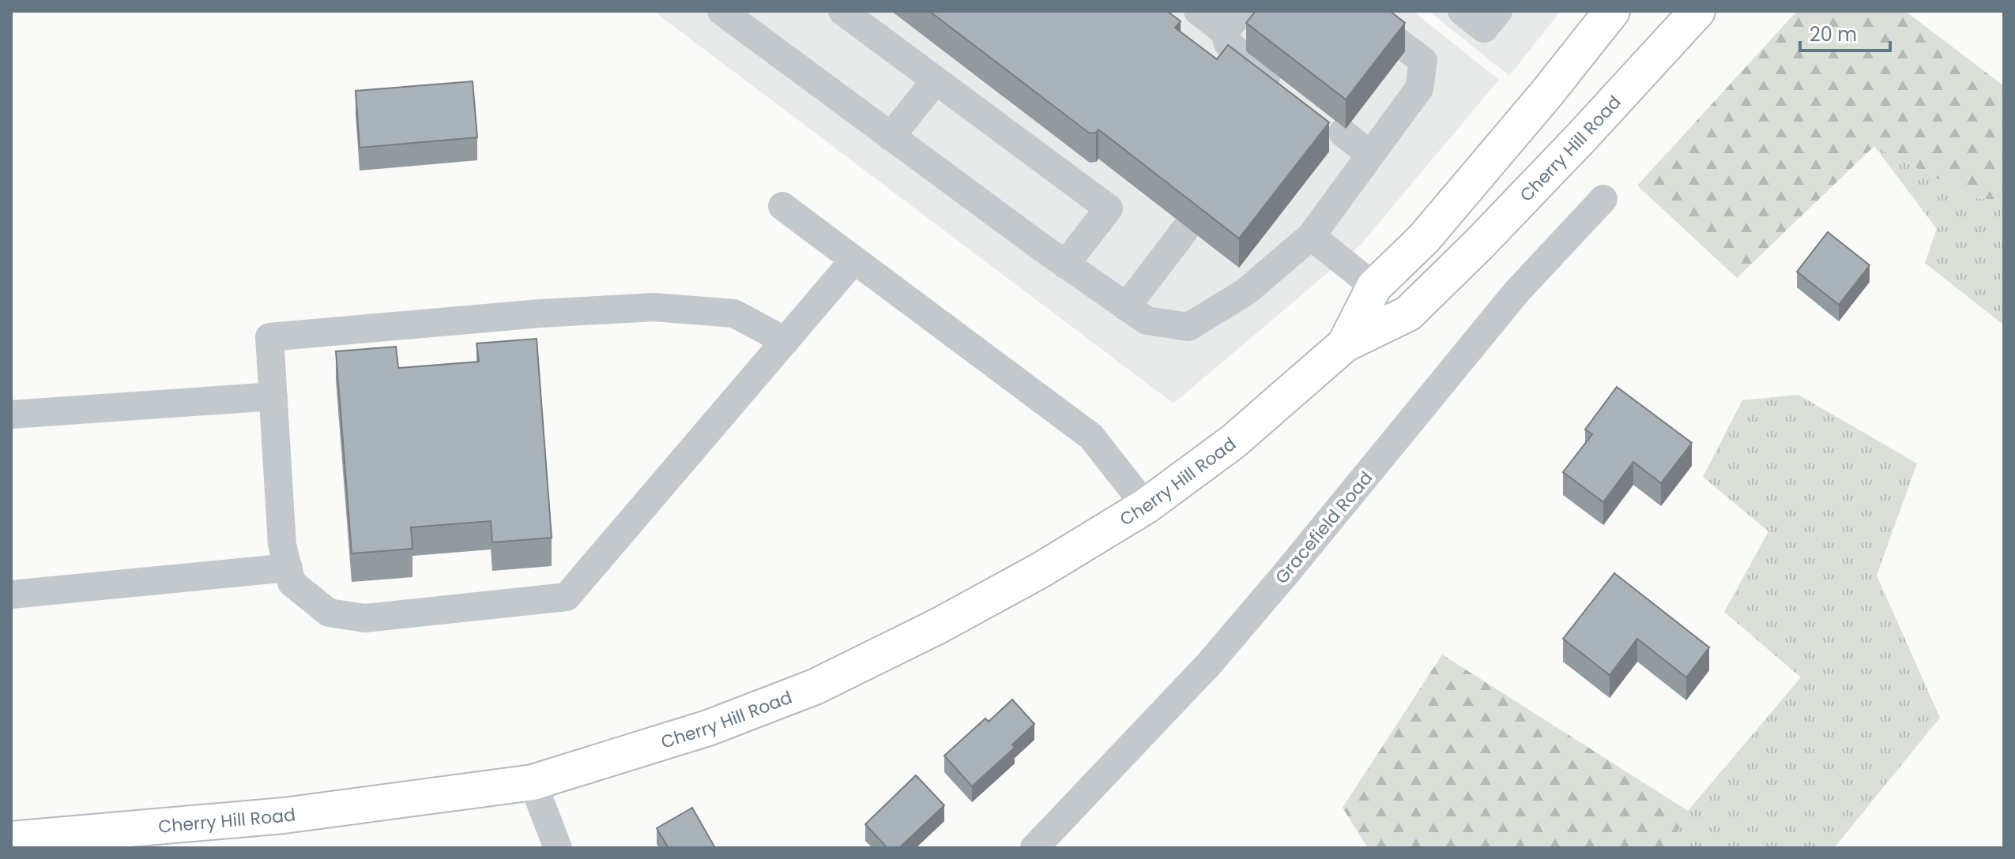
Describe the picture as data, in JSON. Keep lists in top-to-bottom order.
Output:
{
  "streets": {
    "main road": ["Cherry Hill Road"],
    "street": ["Gracefield Road"]
  },
  "scale_bar": "20 m"
}
